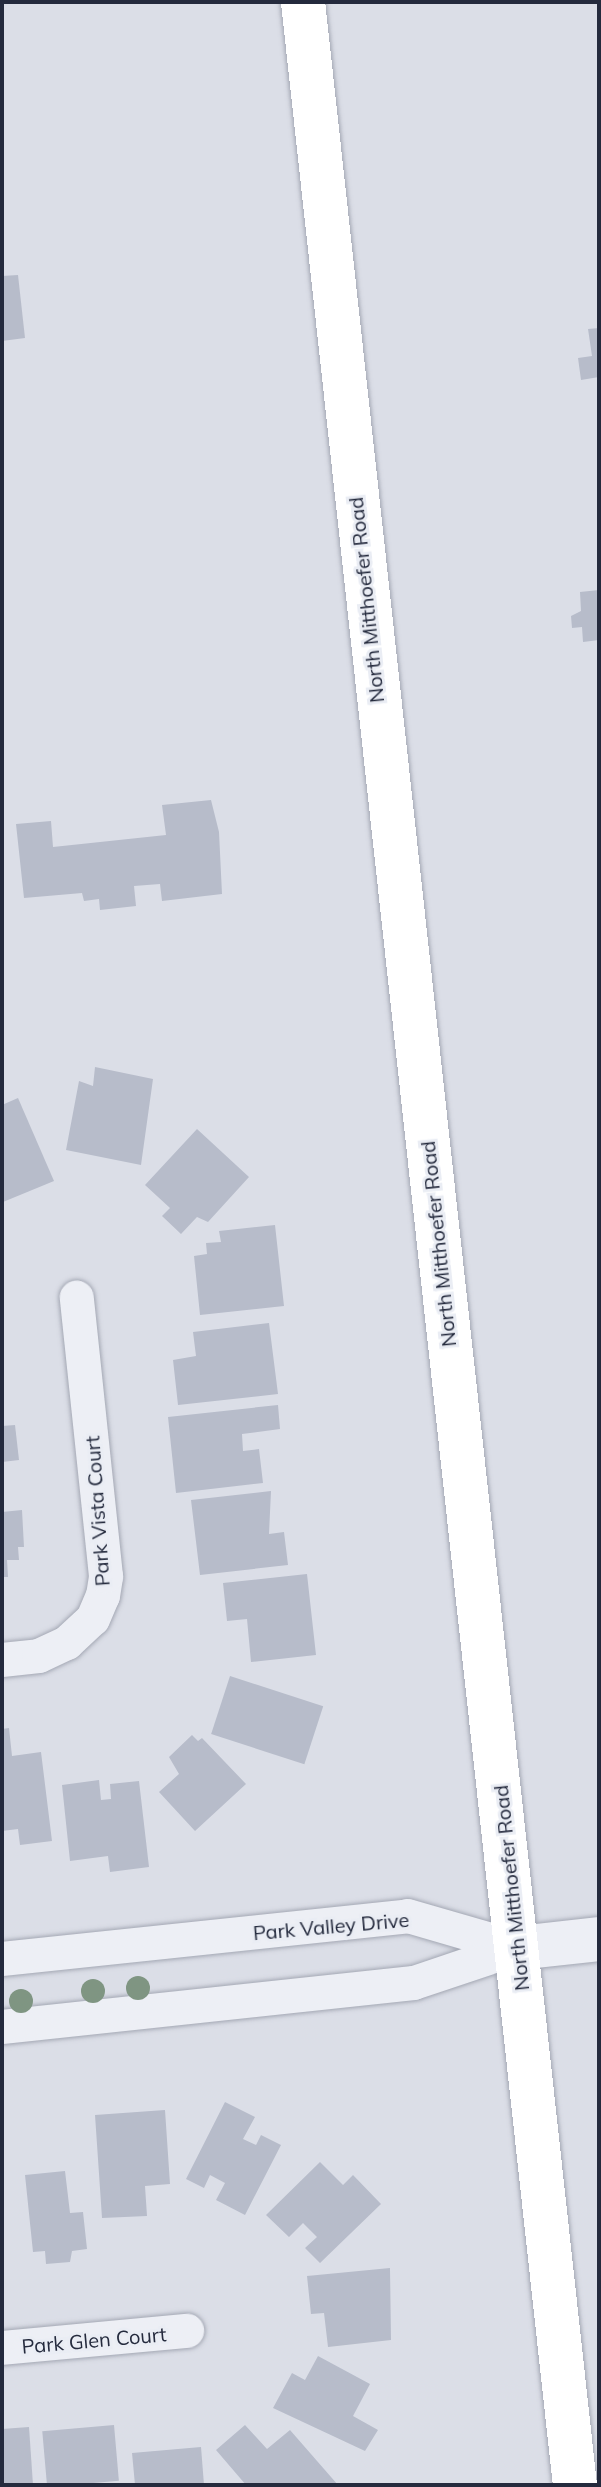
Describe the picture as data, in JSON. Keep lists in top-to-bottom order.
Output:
{
  "streets": {
    "main road": ["North Mitthoefer Road"],
    "street": ["Park Vista Court", "Park Valley Drive", "Park Glen Court"]
  },
  "crossings": [
    ["North Mitthoefer Road", "Park Valley Drive"]
  ]
}
